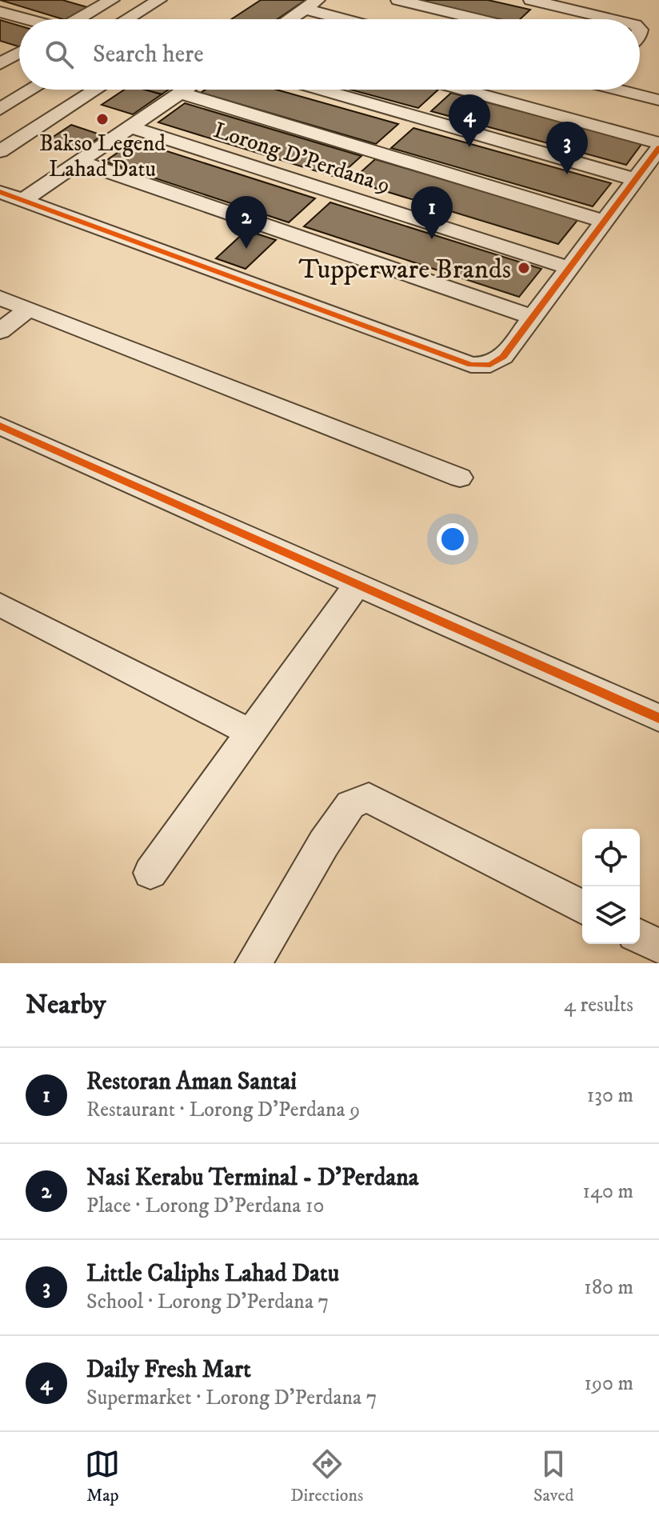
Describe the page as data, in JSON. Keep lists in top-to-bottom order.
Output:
{
  "streets": {
    "street": ["Lorong D'Perdana 9"]
  },
  "places": ["Bakso Legend Lahad Datu", "Tupperware Brands"],
  "page": {
    "search": "Search here",
    "pins": [
      "4",
      "3",
      "1",
      "2"
    ],
    "heading": ["Nearby", "4 results"],
    "list": [
      {
        "mark": "1",
        "name": "Restoran Aman Santai",
        "note": "Restaurant · Lorong D'Perdana 9",
        "value": "130 m"
      },
      {
        "mark": "2",
        "name": "Nasi Kerabu Terminal - D'Perdana",
        "note": "Place · Lorong D'Perdana 10",
        "value": "140 m"
      },
      {
        "mark": "3",
        "name": "Little Caliphs Lahad Datu",
        "note": "School · Lorong D'Perdana 7",
        "value": "180 m"
      },
      {
        "mark": "4",
        "name": "Daily Fresh Mart",
        "note": "Supermarket · Lorong D'Perdana 7",
        "value": "190 m"
      }
    ],
    "nav": ["Map", "Directions", "Saved"]
  }
}
